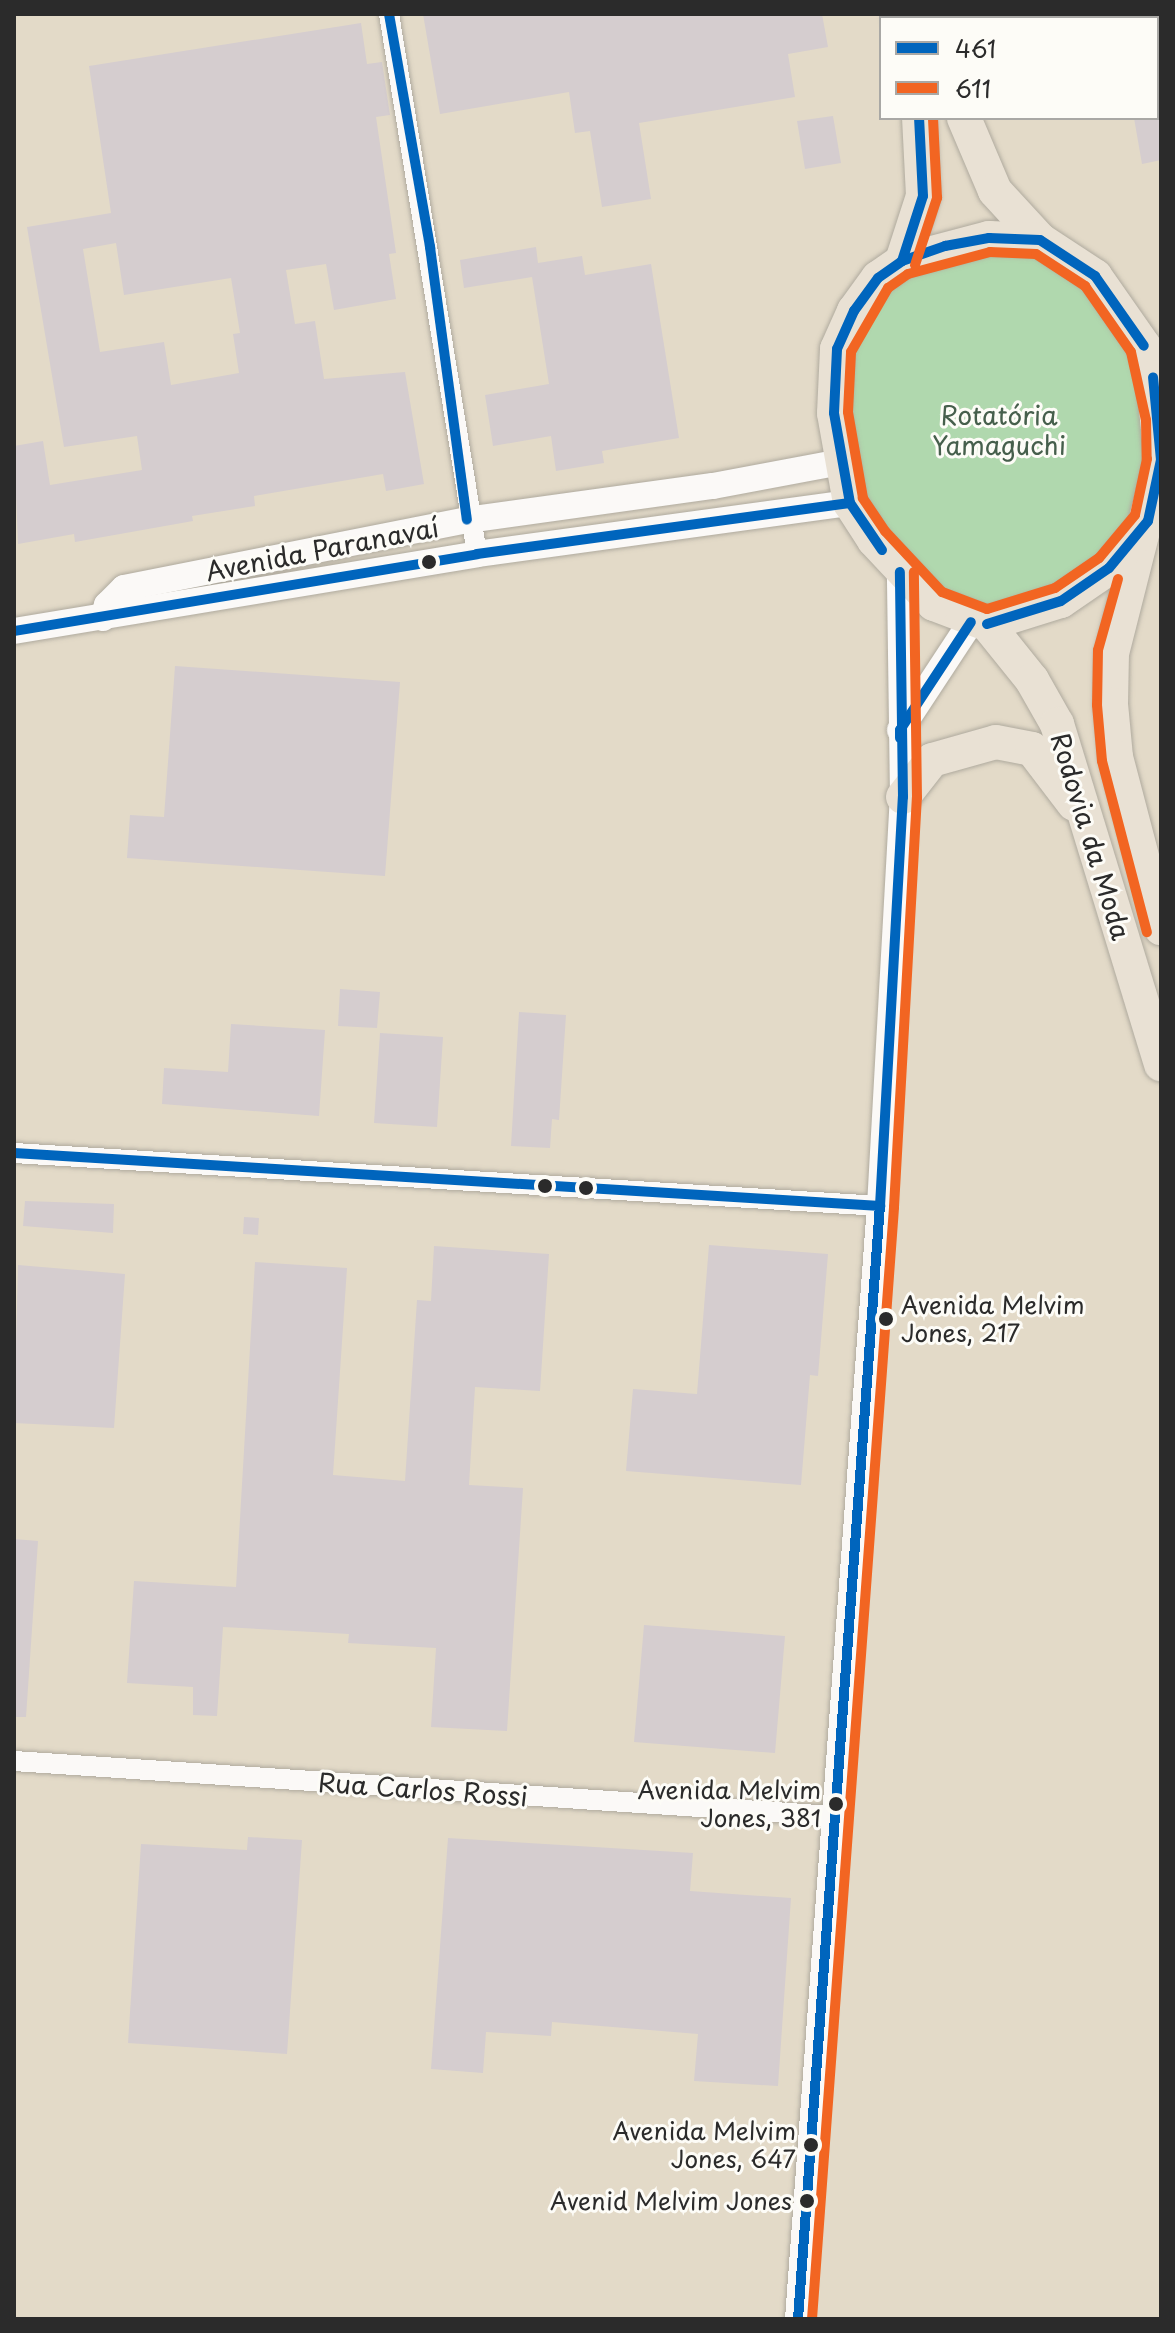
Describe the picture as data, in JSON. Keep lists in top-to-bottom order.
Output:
{
  "streets": {
    "highway": ["Rodovia da Moda"],
    "street": ["Avenida Paranavaí", "Rua Carlos Rossi"]
  },
  "parks": ["Rotatória Yamaguchi"],
  "places": [
    "Avenida Melvim Jones, 217",
    "Avenida Melvim Jones, 381",
    "Avenida Melvim Jones, 647",
    "Avenid Melvim Jones"
  ],
  "lines": ["transit line 461", "transit line 611"],
  "legend": ["461", "611"]
}
